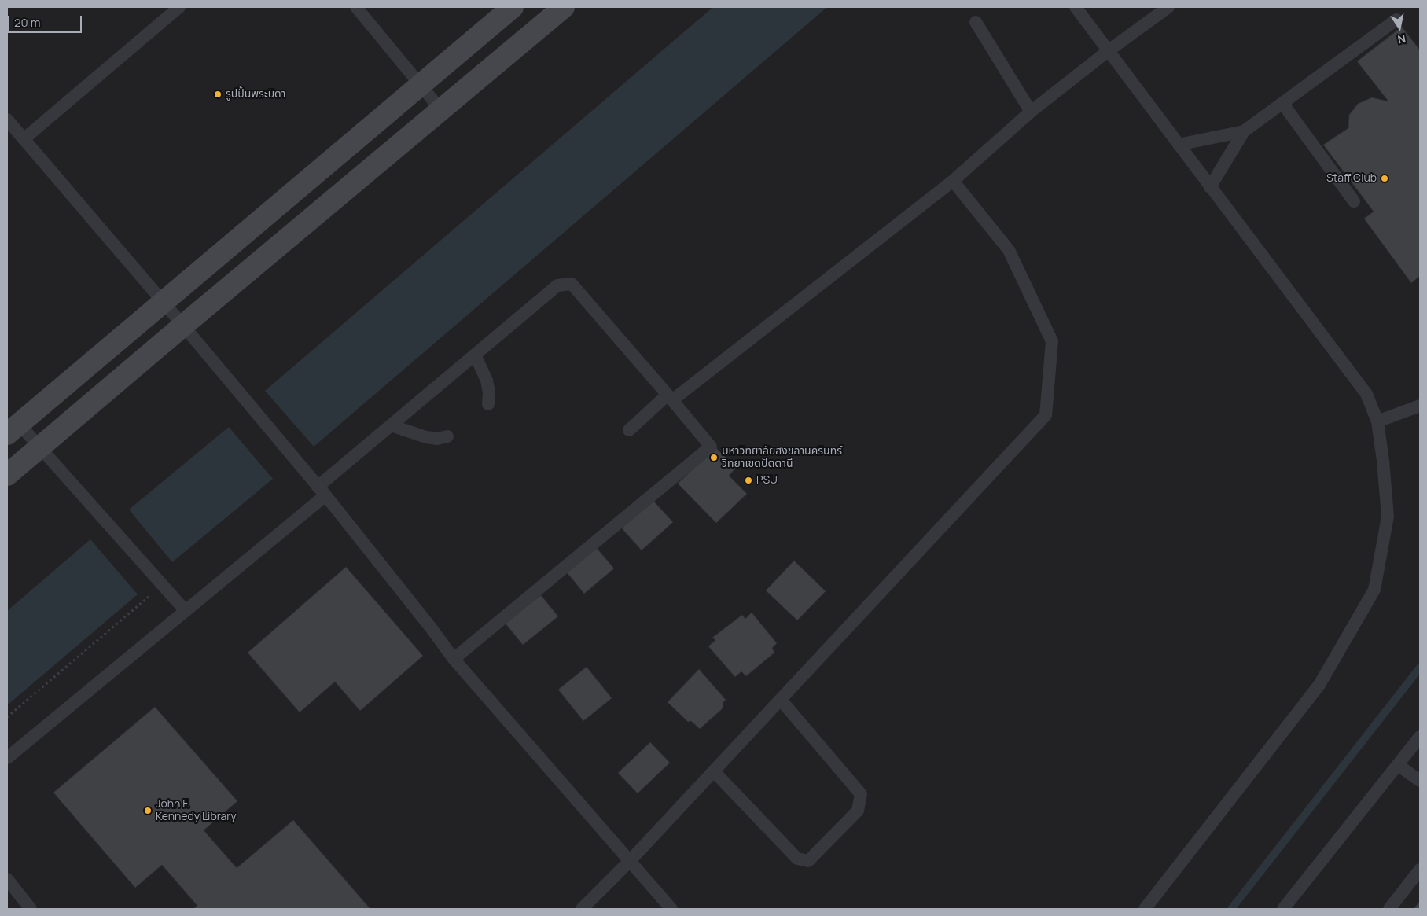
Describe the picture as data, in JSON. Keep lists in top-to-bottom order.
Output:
{
  "places": [
    "รูปปั้นพระบิดา",
    "Staff Club",
    "มหาวิทยาลัยสงขลานครินทร์ วิทยาเขตปัตตานี",
    "PSU",
    "John F. Kennedy Library"
  ],
  "scale_bar": "20 m",
  "north": "bottom"
}
